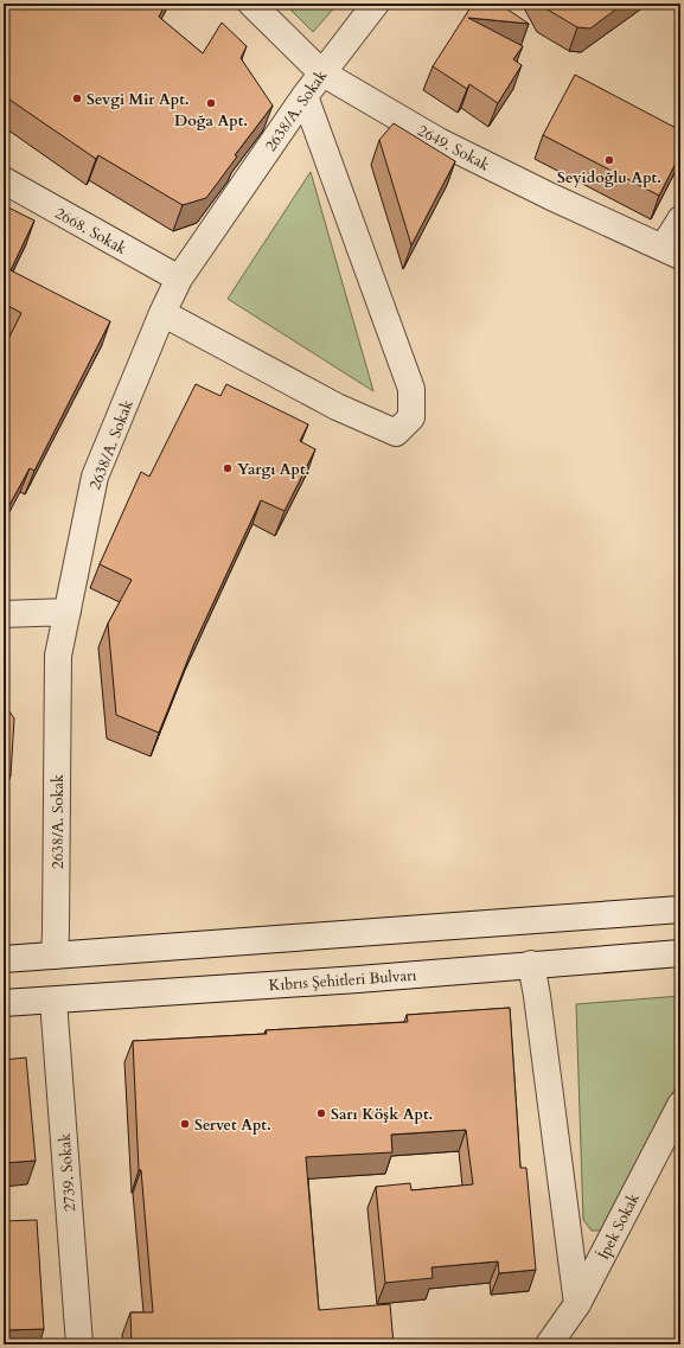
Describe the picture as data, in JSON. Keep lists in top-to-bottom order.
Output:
{
  "streets": {
    "street": [
      "2638/A. Sokak",
      "2649. Sokak",
      "2668. Sokak",
      "Kıbrıs Şehitleri Bulvarı",
      "2739. Sokak",
      "İpek Sokak"
    ]
  },
  "crossings": [
    ["2638/A. Sokak", "2649. Sokak"],
    ["2638/A. Sokak", "2668. Sokak"],
    ["Kıbrıs Şehitleri Bulvarı", "2739. Sokak"]
  ],
  "places": [
    "Sevgi Mir Apt.",
    "Doğa Apt.",
    "Seyidoğlu Apt.",
    "Yargı Apt.",
    "Sarı Köşk Apt.",
    "Servet Apt."
  ]
}
